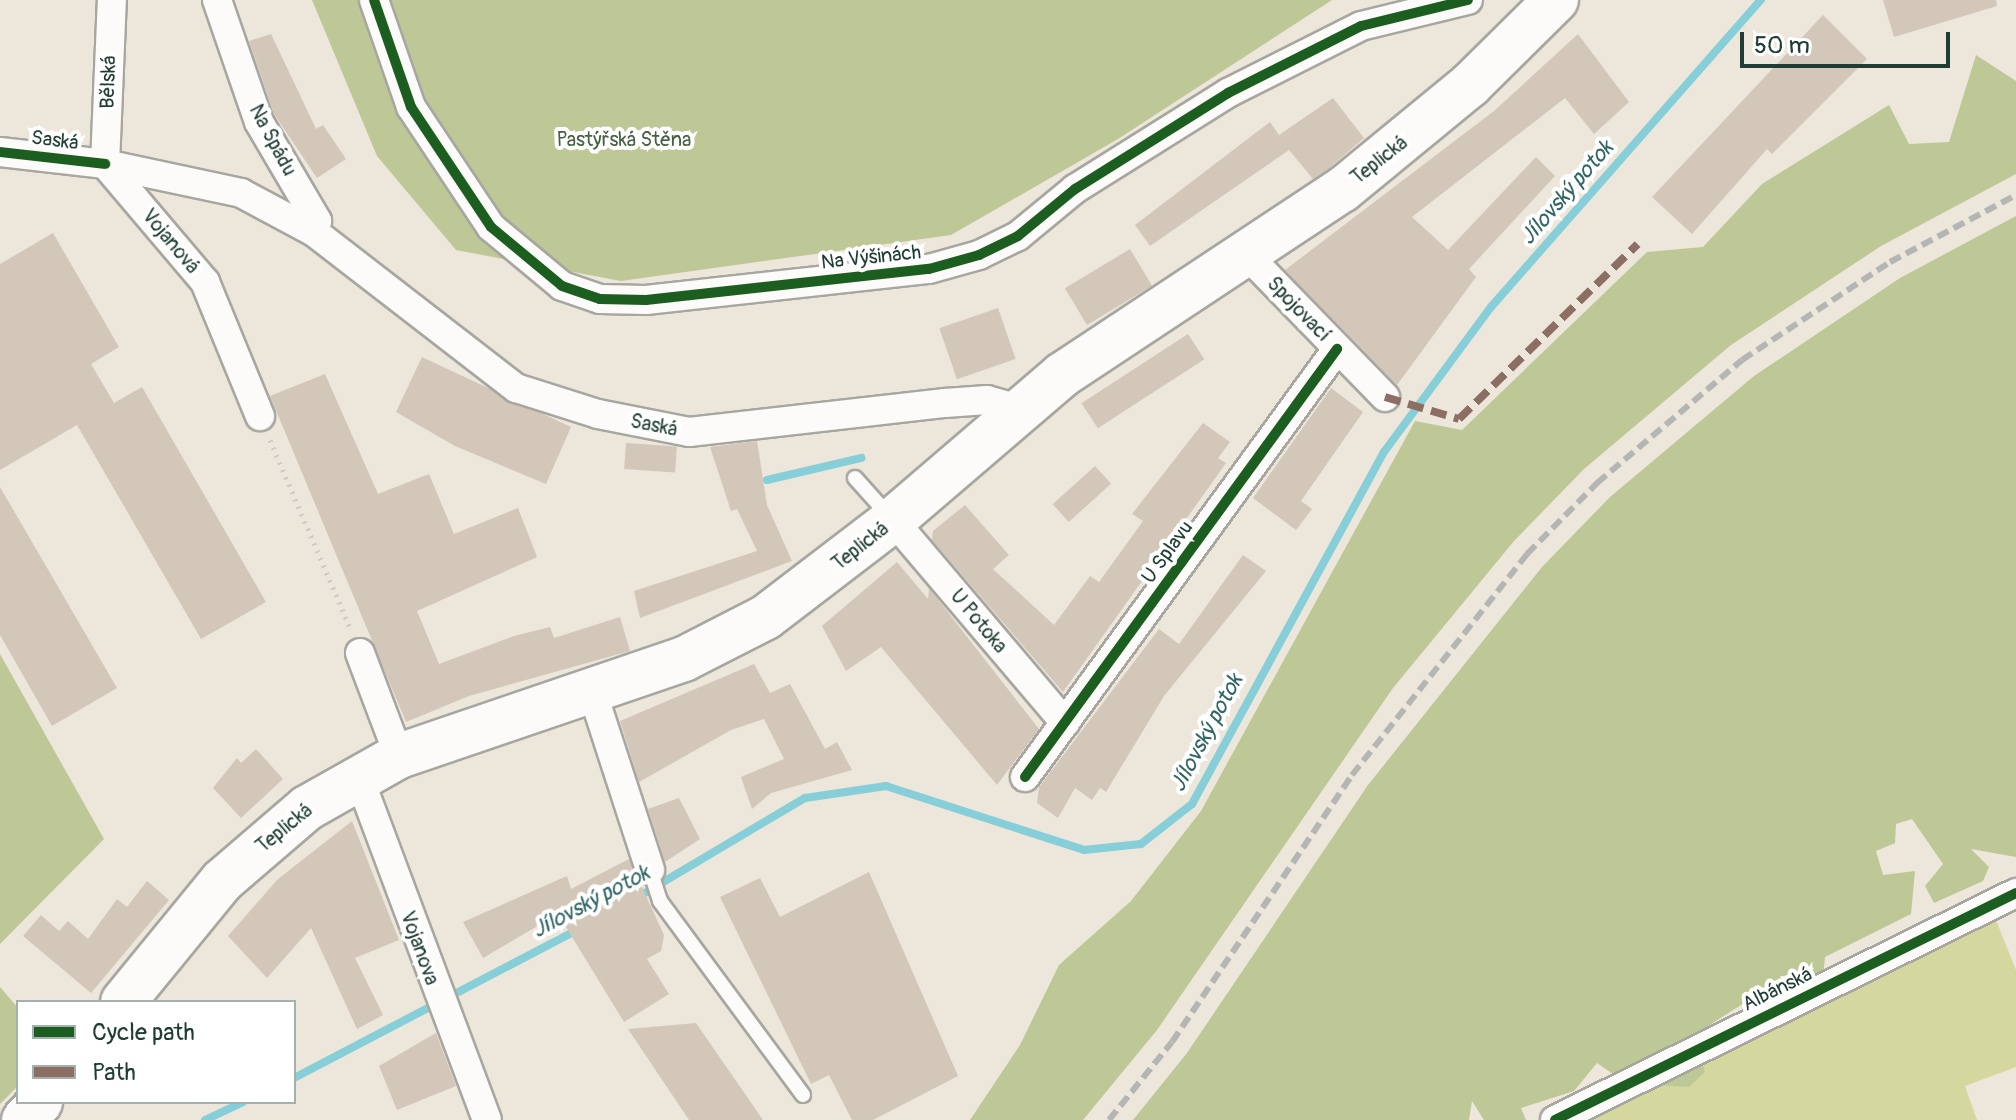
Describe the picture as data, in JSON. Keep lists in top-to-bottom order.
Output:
{
  "streets": {
    "main road": ["Teplická"],
    "street": [
      "Bělská",
      "Saská",
      "Na Spádu",
      "Vojanová",
      "Na Výšinách",
      "Spojovací",
      "U Splavu",
      "U Potoka",
      "Vojanova",
      "Albánská"
    ]
  },
  "crossings": [
    ["Bělská", "Saská"],
    ["Bělská", "Vojanová"],
    ["Saská", "Na Spádu"],
    ["Saská", "Teplická"],
    ["Saská", "Vojanová"],
    ["Teplická", "Spojovací"],
    ["Teplická", "U Potoka"],
    ["Teplická", "Vojanova"],
    ["Spojovací", "U Splavu"],
    ["U Splavu", "U Potoka"]
  ],
  "water": ["Jílovský potok"],
  "parks": ["Pastýřská Stěna"],
  "legend": ["Cycle path", "Path"],
  "scale_bar": "50 m"
}
